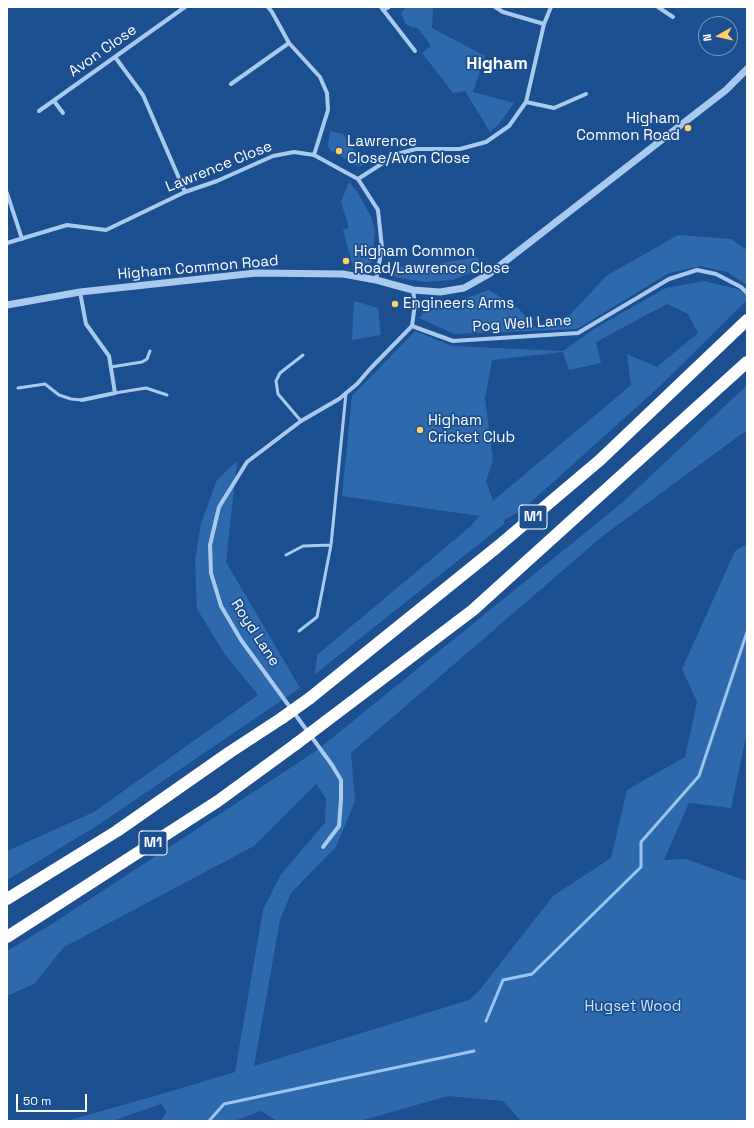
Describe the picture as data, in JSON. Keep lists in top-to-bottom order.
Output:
{
  "streets": {
    "highway": ["M1"],
    "street": [
      "Avon Close",
      "Lawrence Close",
      "Higham Common Road",
      "Pog Well Lane",
      "Royd Lane"
    ]
  },
  "crossings": [
    ["Lawrence Close", "Higham Common Road"],
    ["Pog Well Lane", "Royd Lane"]
  ],
  "districts": ["Higham"],
  "parks": ["Hugset Wood"],
  "places": [
    "Higham Common Road",
    "Lawrence Close/Avon Close",
    "Higham Common Road/Lawrence Close",
    "Engineers Arms",
    "Higham Cricket Club"
  ],
  "scale_bar": "50 m",
  "north": "left"
}
